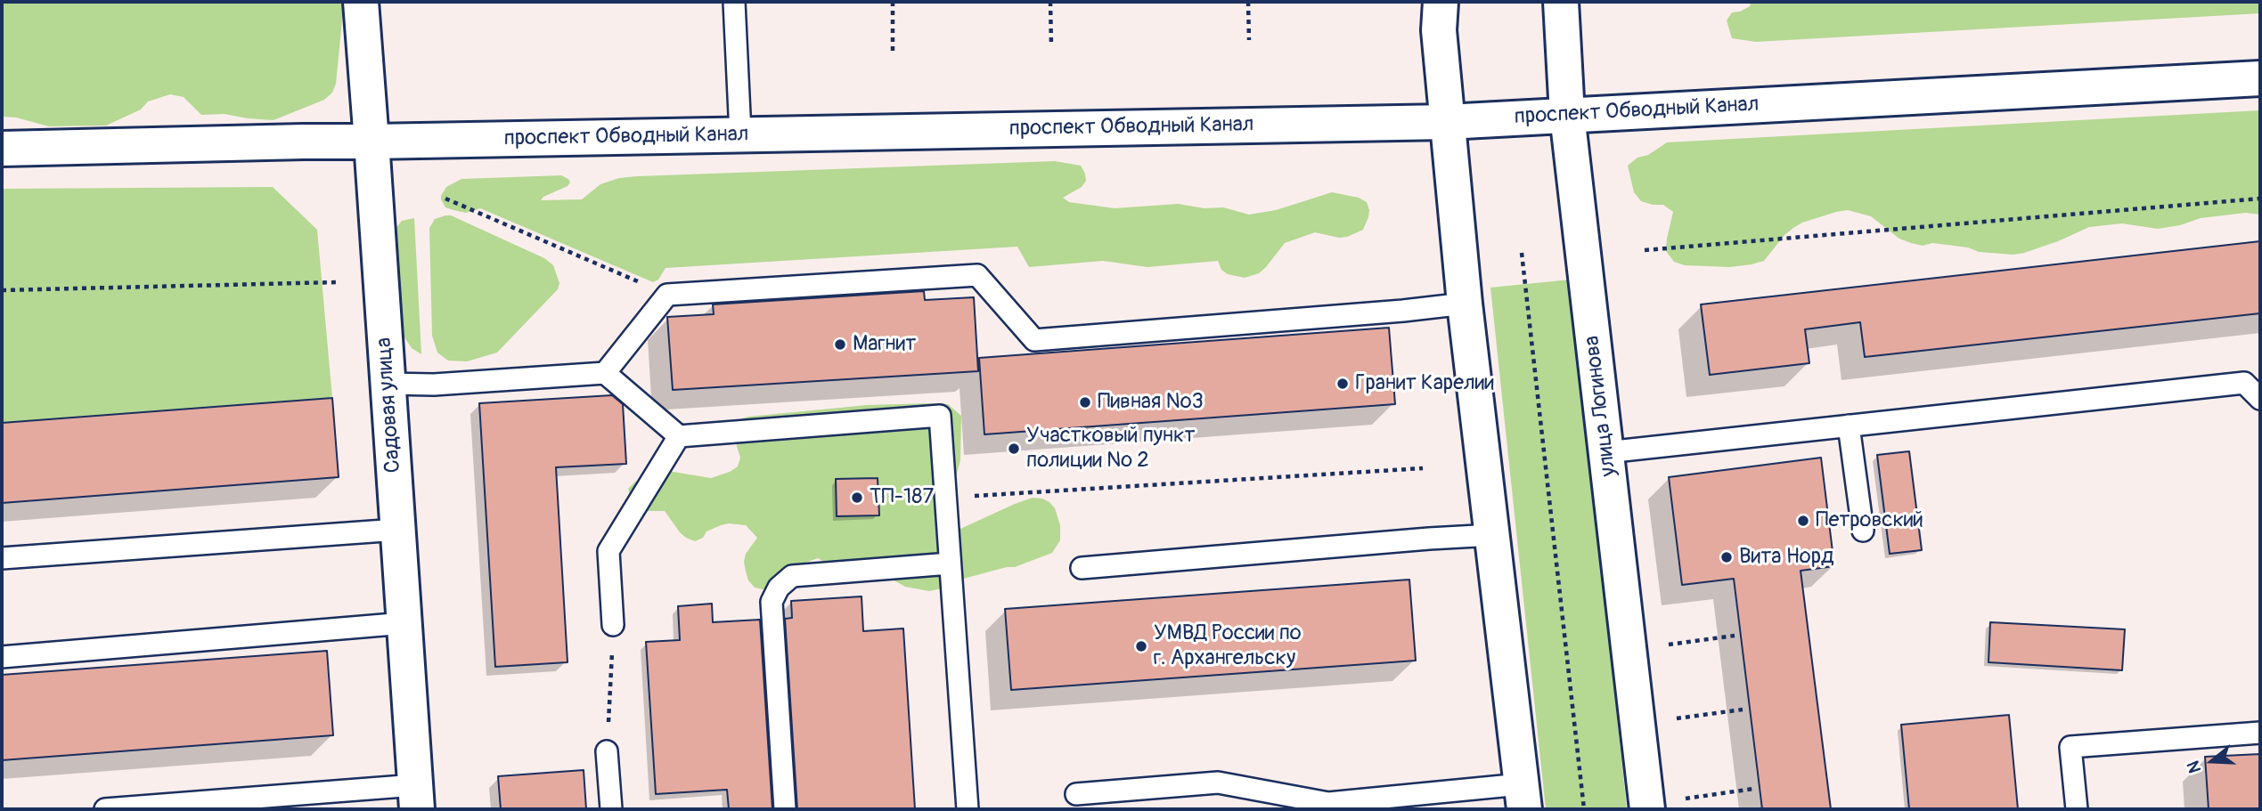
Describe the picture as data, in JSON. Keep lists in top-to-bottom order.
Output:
{
  "streets": {
    "street": ["проспект Обводный Канал", "Садовая улица", "улица Логинова"]
  },
  "crossings": [
    ["проспект Обводный Канал", "Садовая улица"],
    ["проспект Обводный Канал", "улица Логинова"]
  ],
  "places": [
    "Магнит",
    "Гранит Карелии",
    "Пивная №3",
    "Участковый пункт полиции № 2",
    "ТП-187",
    "Петровский",
    "Вита Норд",
    "УМВД России по г. Архангельску"
  ],
  "north": "left"
}
